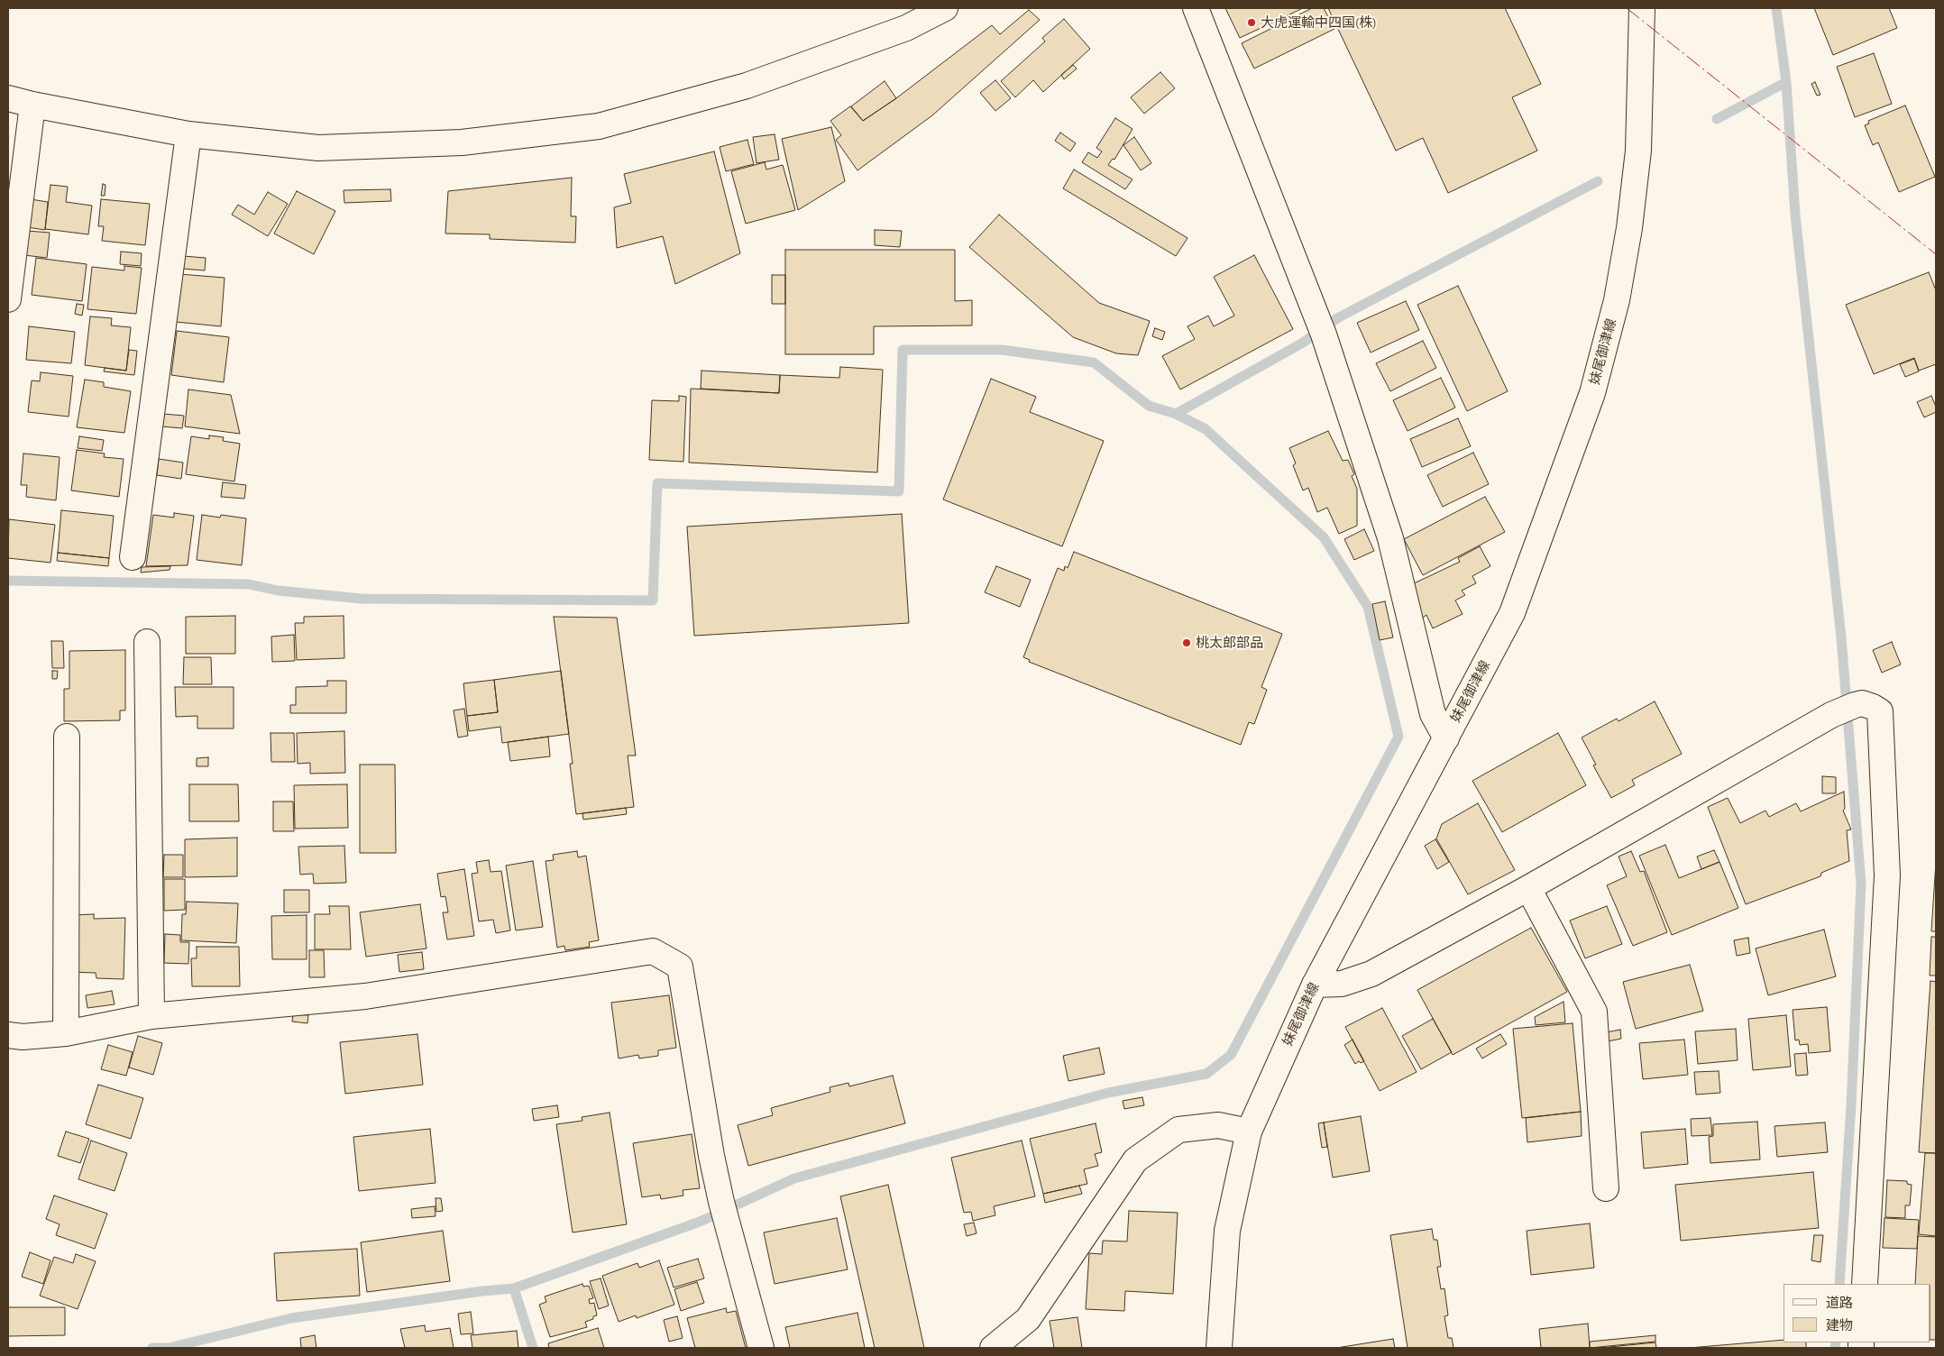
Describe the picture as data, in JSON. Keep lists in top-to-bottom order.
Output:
{
  "streets": {
    "street": ["妹尾御津線"]
  },
  "places": ["大虎運輸中四国(株)", "桃太郎部品"],
  "legend": ["道路", "建物"]
}
